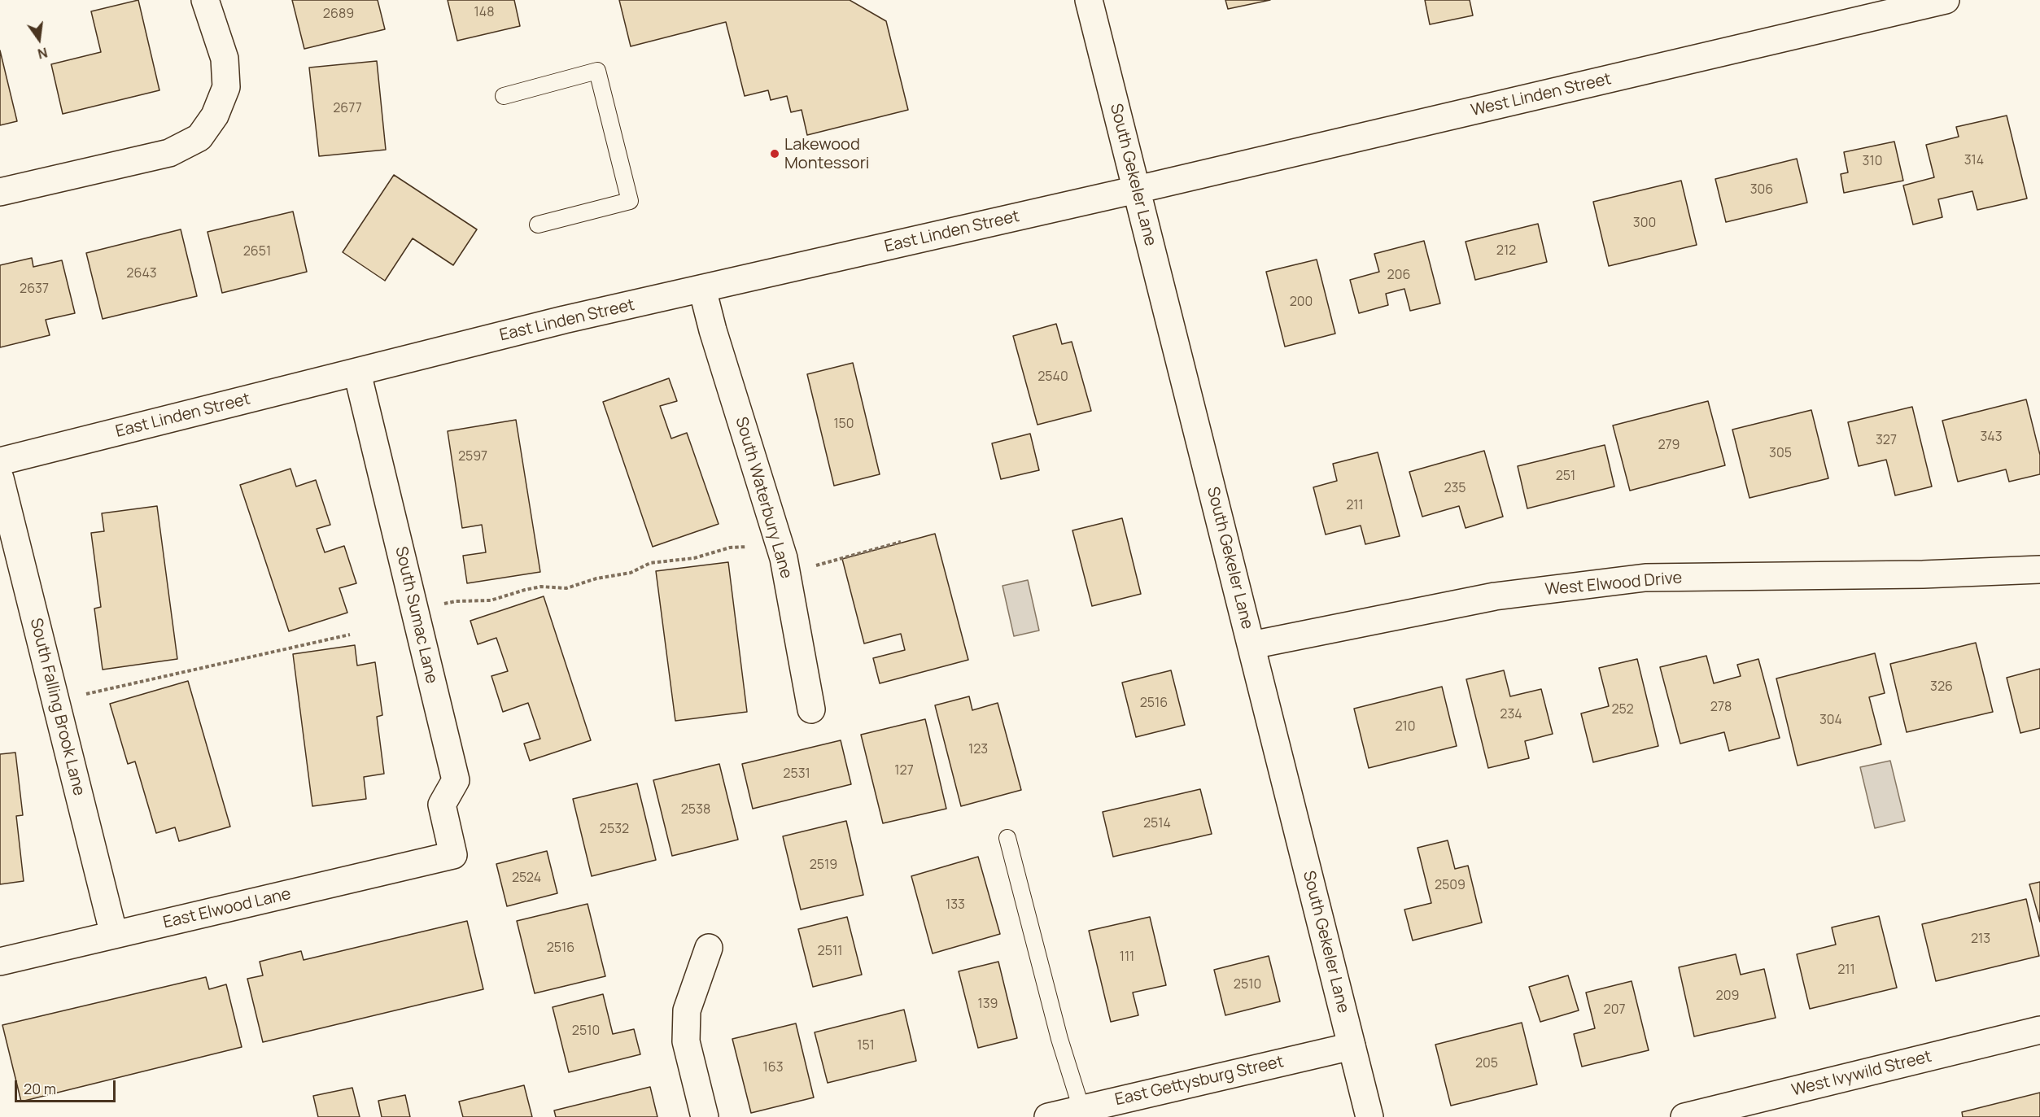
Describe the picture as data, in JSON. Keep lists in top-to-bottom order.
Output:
{
  "streets": {
    "street": [
      "West Linden Street",
      "South Gekeler Lane",
      "East Linden Street",
      "South Waterbury Lane",
      "West Elwood Drive",
      "South Sumac Lane",
      "South Falling Brook Lane",
      "East Elwood Lane",
      "West Ivywild Street",
      "East Gettysburg Street"
    ]
  },
  "crossings": [
    ["West Linden Street", "South Gekeler Lane"],
    ["West Linden Street", "East Linden Street"],
    ["South Gekeler Lane", "East Linden Street"],
    ["South Gekeler Lane", "West Elwood Drive"],
    ["South Gekeler Lane", "East Gettysburg Street"],
    ["East Linden Street", "South Waterbury Lane"],
    ["East Linden Street", "South Sumac Lane"],
    ["South Sumac Lane", "East Elwood Lane"],
    ["South Falling Brook Lane", "East Elwood Lane"]
  ],
  "places": ["Lakewood Montessori"],
  "house_numbers": [
    "148",
    "2689",
    "2677",
    "314",
    "310",
    "306",
    "300",
    "212",
    "2651",
    "2643",
    "206",
    "2637",
    "200",
    "2540",
    "150",
    "343",
    "327",
    "279",
    "305",
    "2597",
    "251",
    "235",
    "211",
    "326",
    "2516",
    "278",
    "252",
    "234",
    "304",
    "210",
    "123",
    "127",
    "2531",
    "2538",
    "2514",
    "2532",
    "2519",
    "2524",
    "2509",
    "133",
    "213",
    "2516",
    "2511",
    "111",
    "211",
    "2510",
    "209",
    "139",
    "207",
    "2510",
    "151",
    "205",
    "163"
  ],
  "scale_bar": "20 m",
  "north": "bottom"
}
